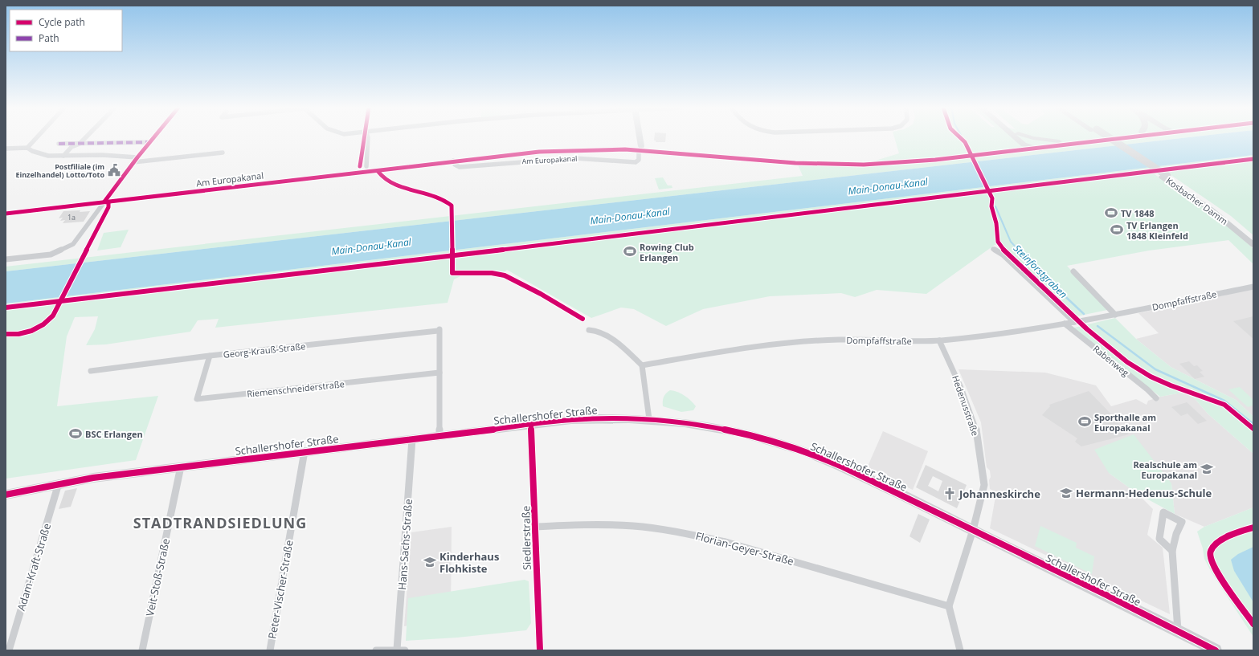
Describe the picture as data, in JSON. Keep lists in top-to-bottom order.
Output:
{
  "streets": {
    "main road": ["Am Europakanal", "Kosbacher Damm", "Schallershofer Straße"],
    "street": [
      "Dompfaffstraße",
      "Georg-Krauß-Straße",
      "Rabenweg",
      "Riemenschneiderstraße",
      "Hedenusstraße",
      "Siedlerstraße",
      "Hans-Sachs-Straße",
      "Florian-Geyer-Straße",
      "Adam-Kraft-Straße",
      "Veit-Stoß-Straße",
      "Peter-Vischer-Straße"
    ]
  },
  "crossings": [
    ["Dompfaffstraße", "Rabenweg"],
    ["Dompfaffstraße", "Hedenusstraße"],
    ["Georg-Krauß-Straße", "Riemenschneiderstraße"],
    ["Georg-Krauß-Straße", "Schallershofer Straße"],
    ["Hedenusstraße", "Schallershofer Straße"],
    ["Hedenusstraße", "Florian-Geyer-Straße"],
    ["Schallershofer Straße", "Siedlerstraße"],
    ["Schallershofer Straße", "Hans-Sachs-Straße"],
    ["Schallershofer Straße", "Adam-Kraft-Straße"],
    ["Schallershofer Straße", "Veit-Stoß-Straße"],
    ["Schallershofer Straße", "Peter-Vischer-Straße"],
    ["Siedlerstraße", "Florian-Geyer-Straße"]
  ],
  "districts": ["STADTRANDSIEDLUNG"],
  "water": ["Main-Donau-Kanal", "Steinforstgraben"],
  "places": {
    "public building": ["Postfiliale (im Einzelhandel) Lotto/Toto"],
    "sports": [
      "TV 1848",
      "TV Erlangen 1848 Kleinfeld",
      "Rowing Club Erlangen",
      "Sporthalle am Europakanal",
      "BSC Erlangen"
    ],
    "school or university": ["Realschule am Europakanal", "Hermann-Hedenus-Schule", "Kinderhaus Flohkiste"],
    "church": ["Johanneskirche"]
  },
  "house_numbers": ["1a"],
  "legend": ["Cycle path", "Path"]
}
